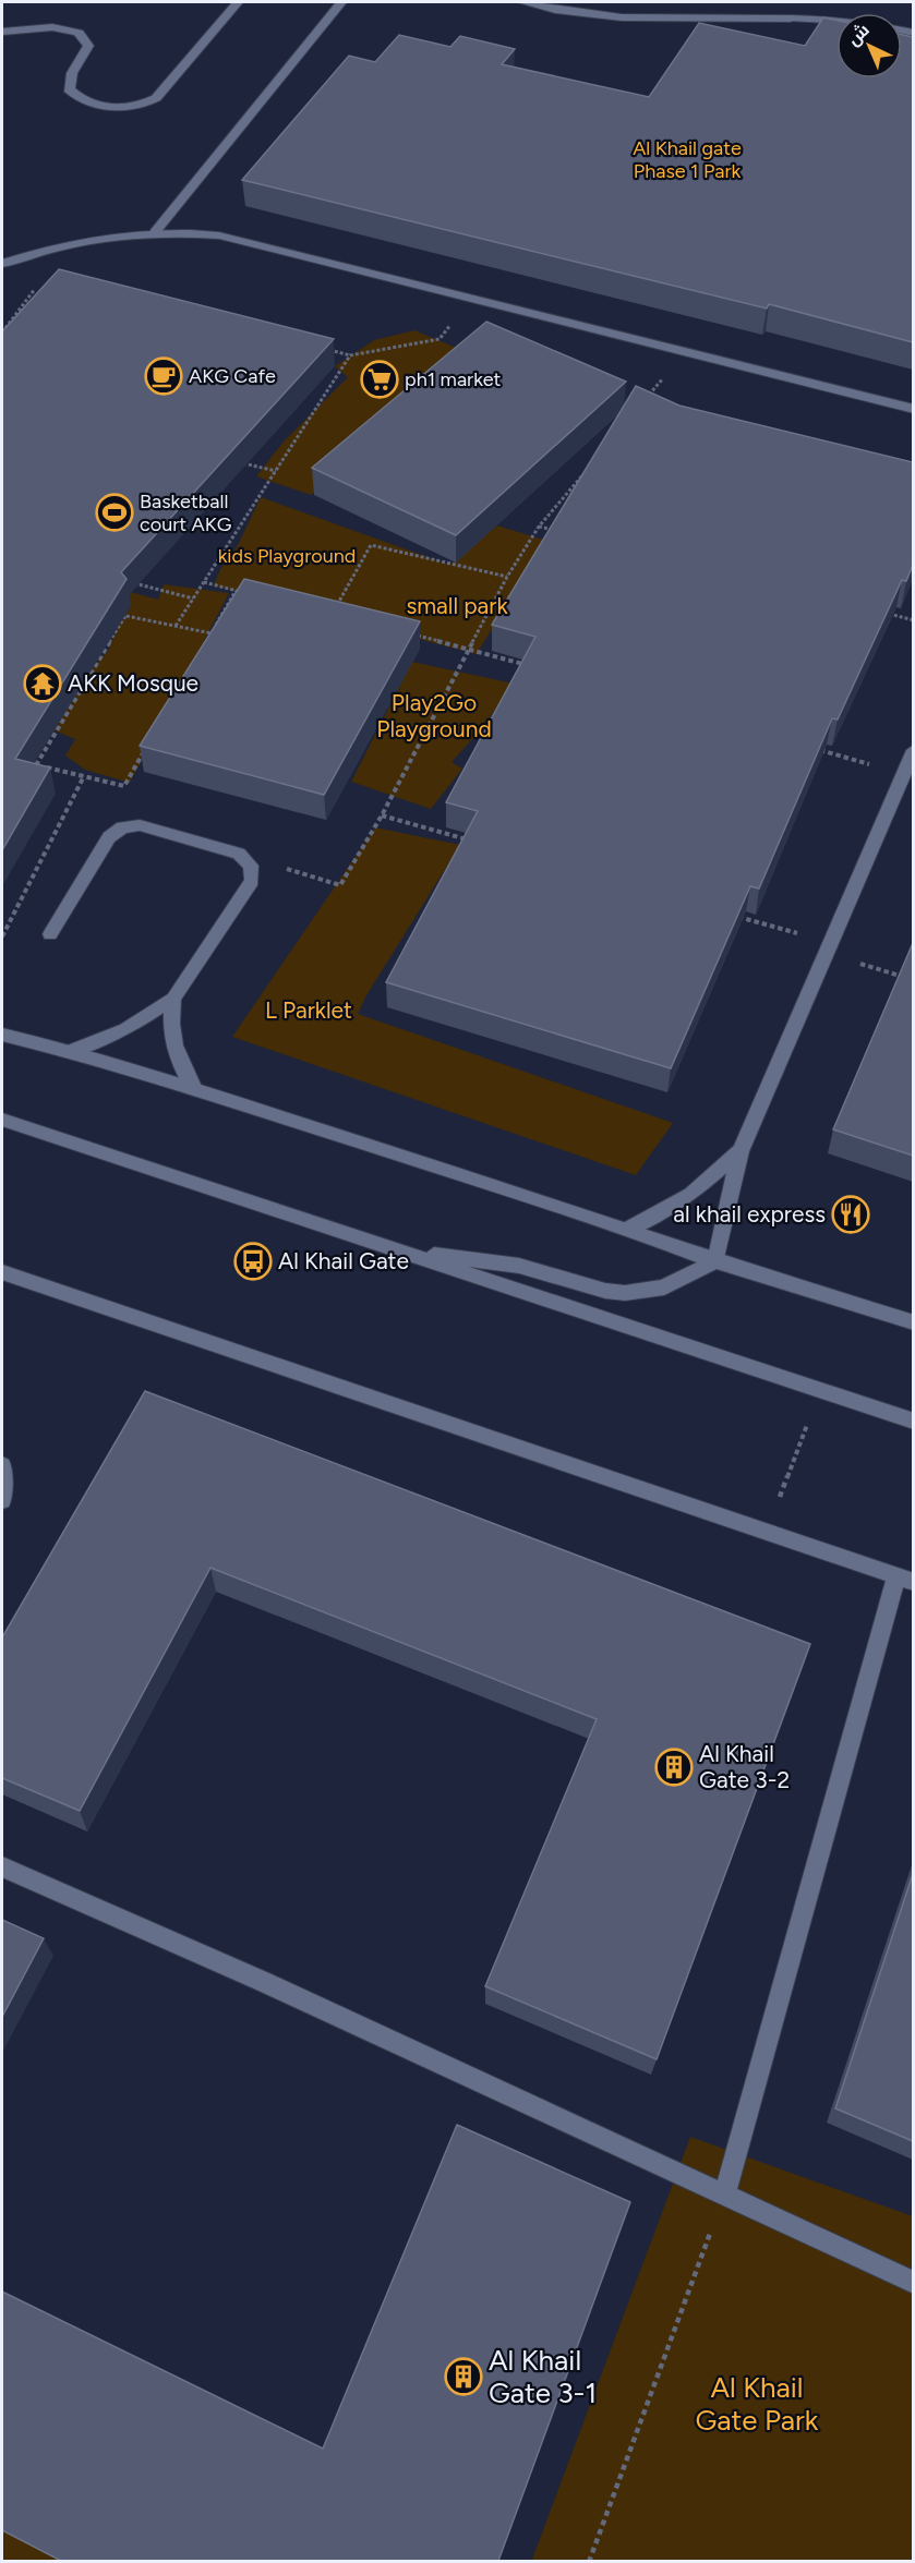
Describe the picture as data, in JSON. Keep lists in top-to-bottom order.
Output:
{
  "parks": [
    "Al Khail gate Phase 1 Park",
    "kids Playground",
    "small park",
    "Play2Go Playground",
    "L Parklet",
    "Al Khail Gate Park"
  ],
  "places": {
    "cafe": ["AKG Cafe"],
    "supermarket": ["ph1 market"],
    "sports": ["Basketball court AKG"],
    "temple": ["AKK Mosque"],
    "restaurant": ["al khail express"],
    "bus stop": ["Al Khail Gate"],
    "building": ["Al Khail Gate 3-2", "Al Khail Gate 3-1"]
  },
  "north": "top left"
}
